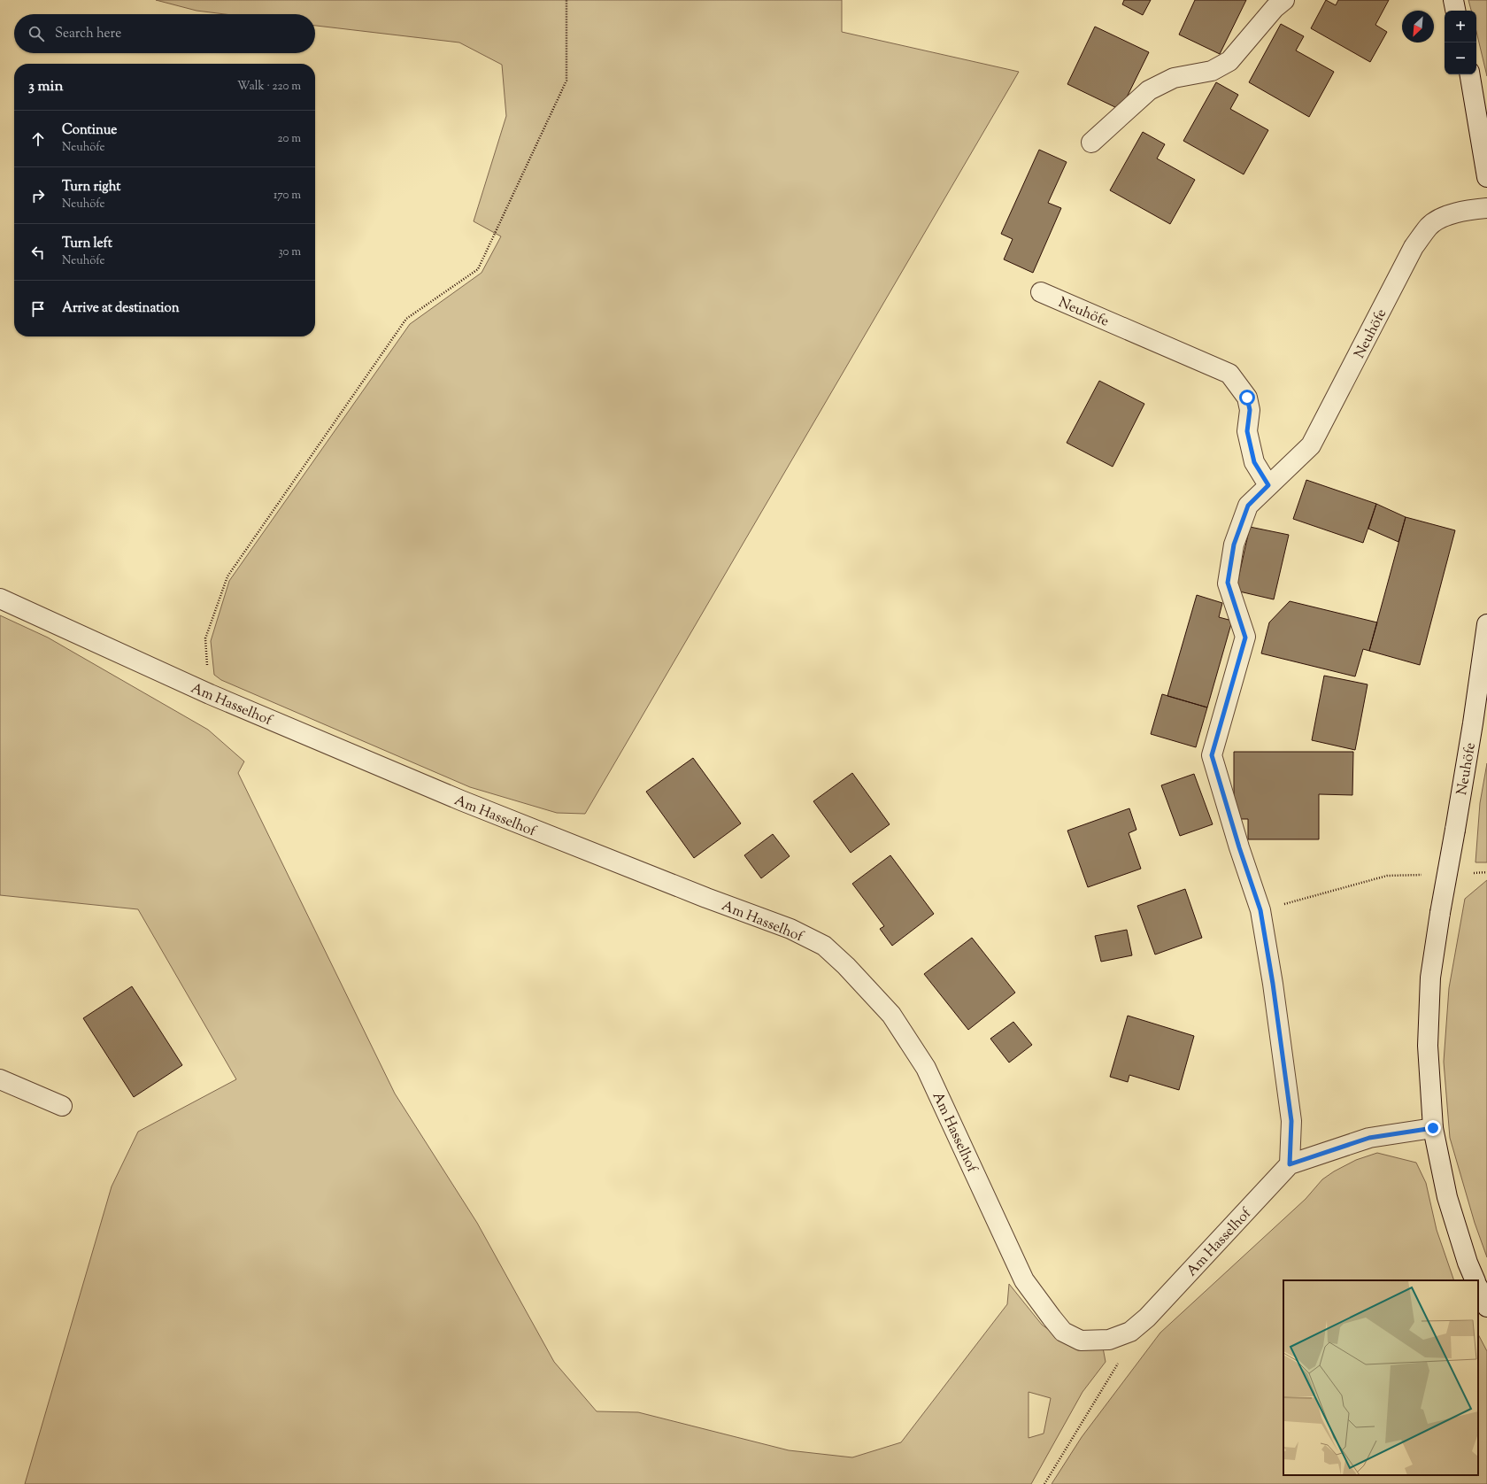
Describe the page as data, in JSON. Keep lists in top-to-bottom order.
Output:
{
  "streets": {
    "street": ["Neuhöfe", "Am Hasselhof"]
  },
  "crossings": [
    ["Neuhöfe", "Am Hasselhof"]
  ],
  "north": "bottom left",
  "page": {
    "map_buttons": ["+", "−"],
    "search": "Search here",
    "heading": ["3 min", "Walk · 220 m"],
    "list": [
      ["Continue", "Neuhöfe", "20 m"],
      ["Turn right", "Neuhöfe", "170 m"],
      ["Turn left", "Neuhöfe", "30 m"],
      "Arrive at destination"
    ]
  }
}
